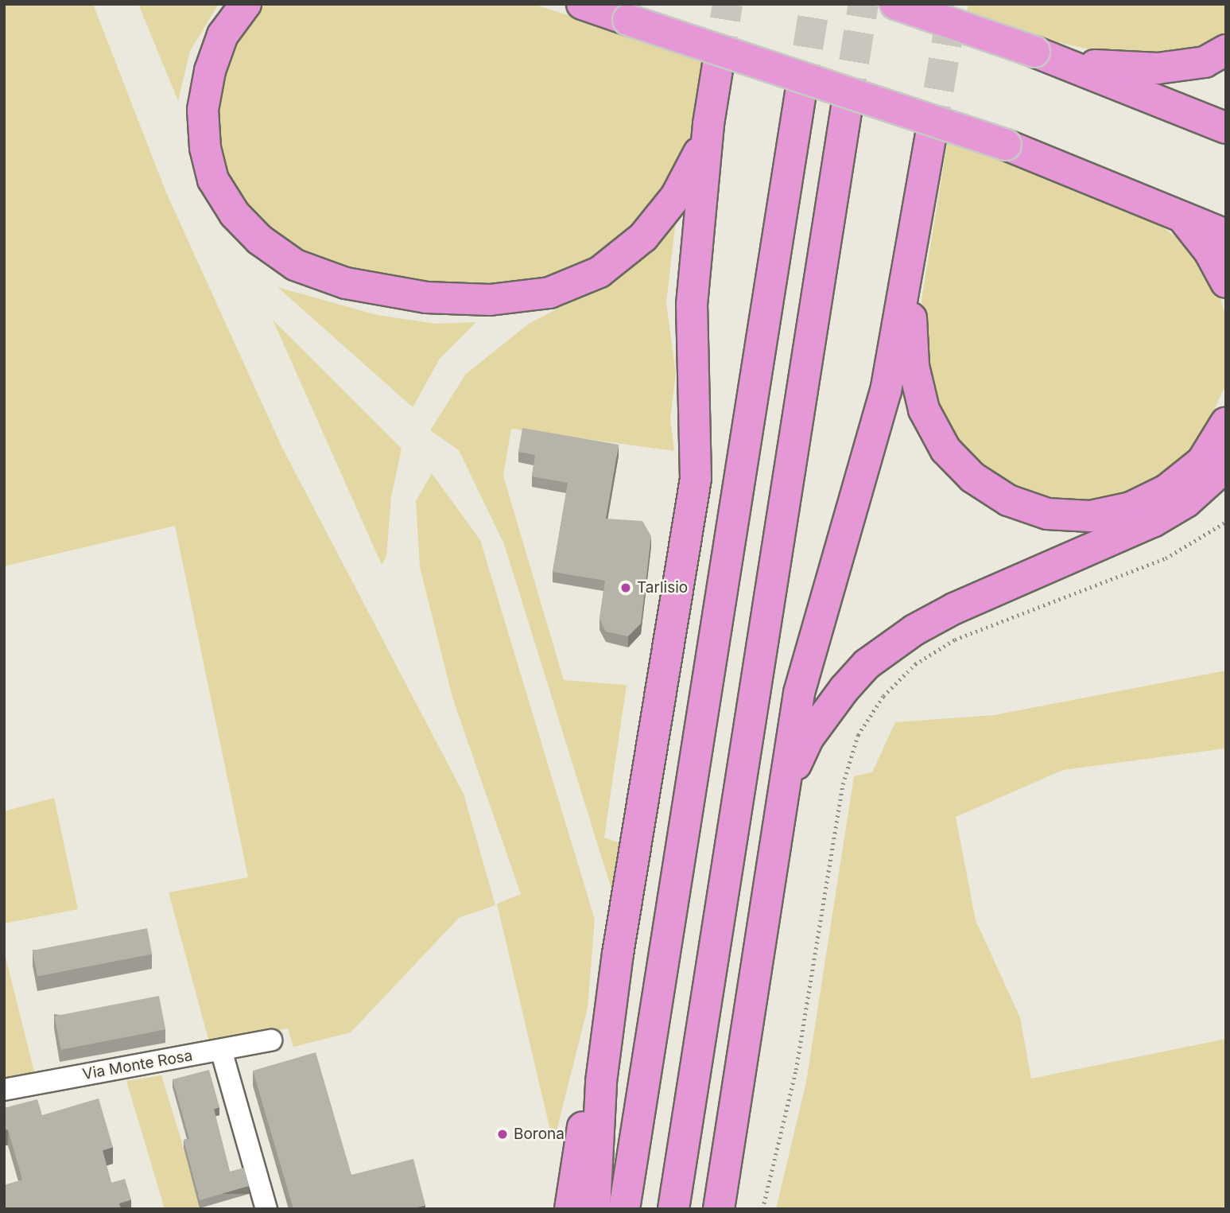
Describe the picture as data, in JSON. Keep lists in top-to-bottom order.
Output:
{
  "streets": {
    "street": ["Via Monte Rosa"]
  },
  "places": ["Tarlisio", "Borona"]
}
